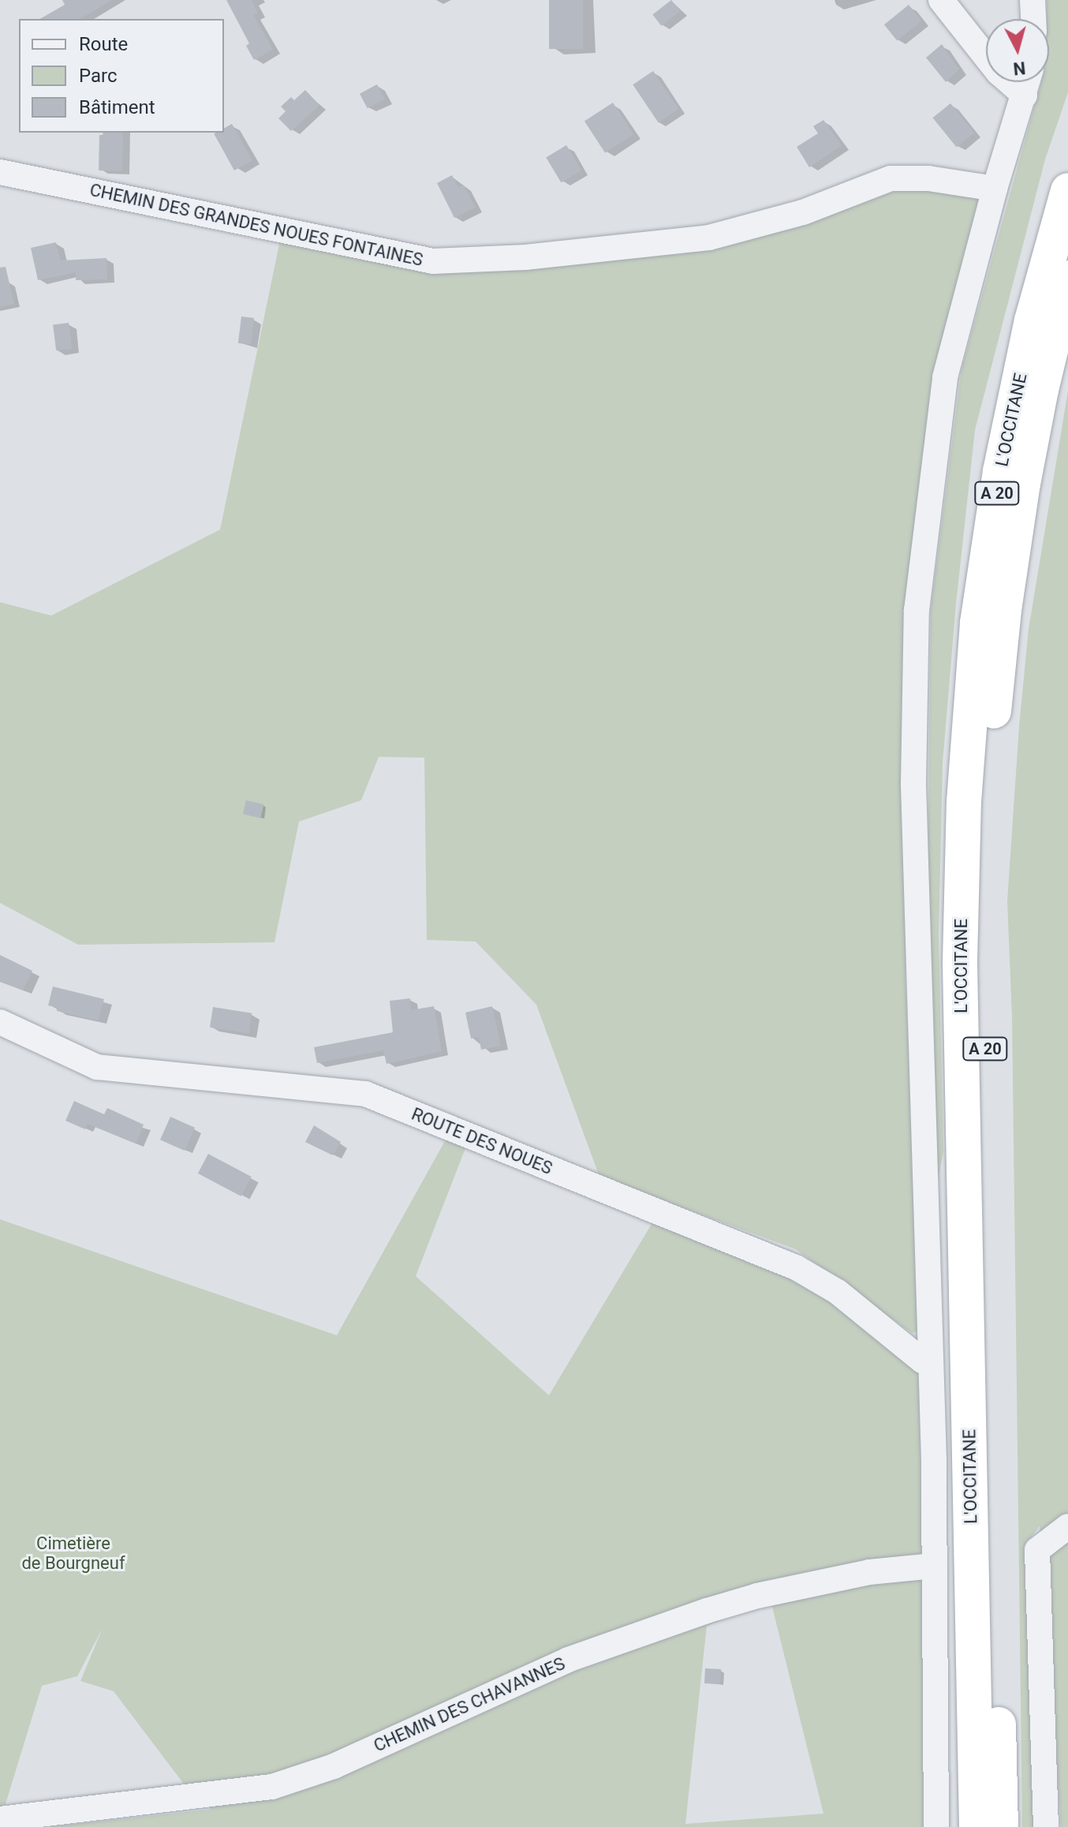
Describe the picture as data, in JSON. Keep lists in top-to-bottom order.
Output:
{
  "streets": {
    "highway": ["L'OCCITANE", "A 20"],
    "street": ["CHEMIN DES GRANDES NOUES FONTAINES", "ROUTE DES NOUES", "CHEMIN DES CHAVANNES"]
  },
  "parks": ["Cimetière de Bourgneuf"],
  "legend": ["Route", "Parc", "Bâtiment"],
  "north": "bottom"
}
